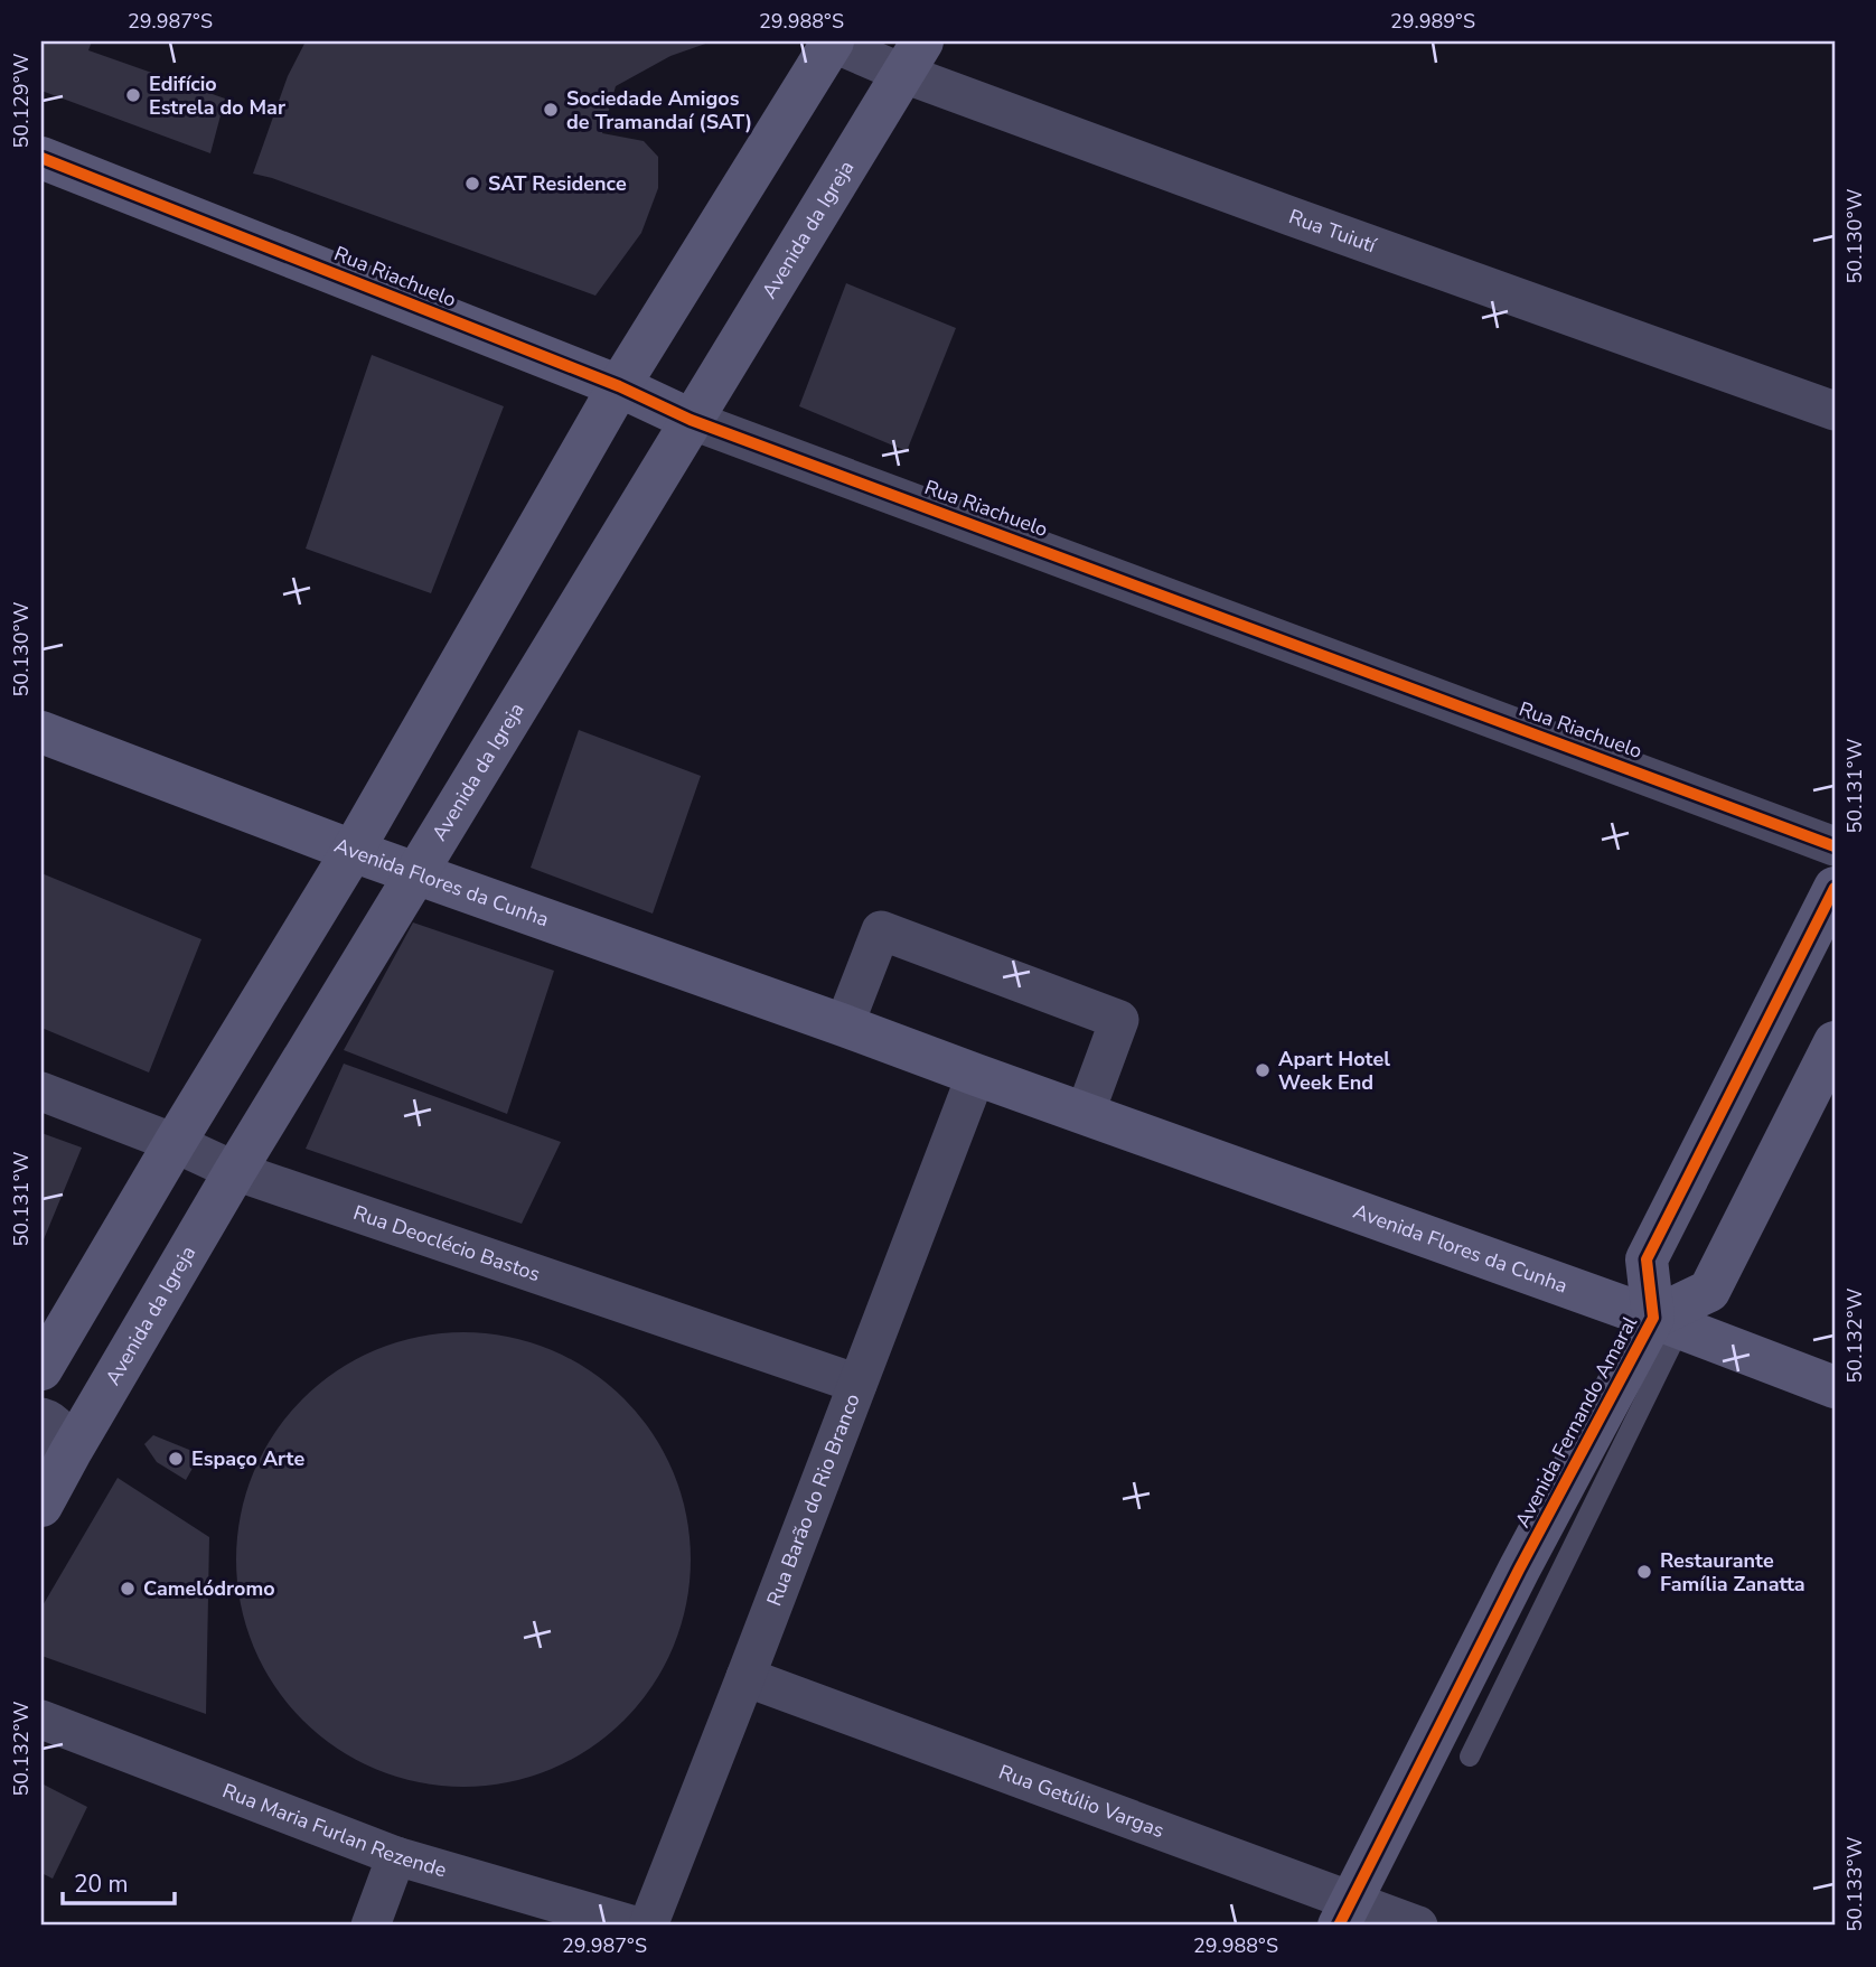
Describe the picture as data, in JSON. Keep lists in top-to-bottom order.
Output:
{
  "streets": {
    "main road": [
      "Avenida da Igreja",
      "Rua Riachuelo",
      "Avenida Flores da Cunha",
      "Avenida Fernando Amaral"
    ],
    "street": [
      "Rua Tuiutí",
      "Rua Deoclécio Bastos",
      "Rua Barão do Rio Branco",
      "Rua Getúlio Vargas",
      "Rua Maria Furlan Rezende"
    ]
  },
  "crossings": [
    ["Avenida da Igreja", "Rua Tuiutí"],
    ["Avenida da Igreja", "Rua Riachuelo"],
    ["Avenida da Igreja", "Avenida Flores da Cunha"],
    ["Avenida da Igreja", "Rua Deoclécio Bastos"],
    ["Avenida Flores da Cunha", "Avenida Fernando Amaral"],
    ["Avenida Flores da Cunha", "Rua Barão do Rio Branco"],
    ["Rua Deoclécio Bastos", "Rua Barão do Rio Branco"],
    ["Avenida Fernando Amaral", "Rua Getúlio Vargas"],
    ["Rua Barão do Rio Branco", "Rua Getúlio Vargas"]
  ],
  "places": [
    "Edifício Estrela do Mar",
    "Sociedade Amigos de Tramandaí (SAT)",
    "SAT Residence",
    "Apart Hotel Week End",
    "Espaço Arte",
    "Restaurante Família Zanatta",
    "Camelódromo"
  ],
  "scale_bar": "20 m",
  "coordinates": [
    "29.987°S",
    "29.988°S",
    "29.989°S",
    "50.129°W",
    "50.130°W",
    "50.131°W",
    "50.132°W",
    "50.133°W"
  ]
}
